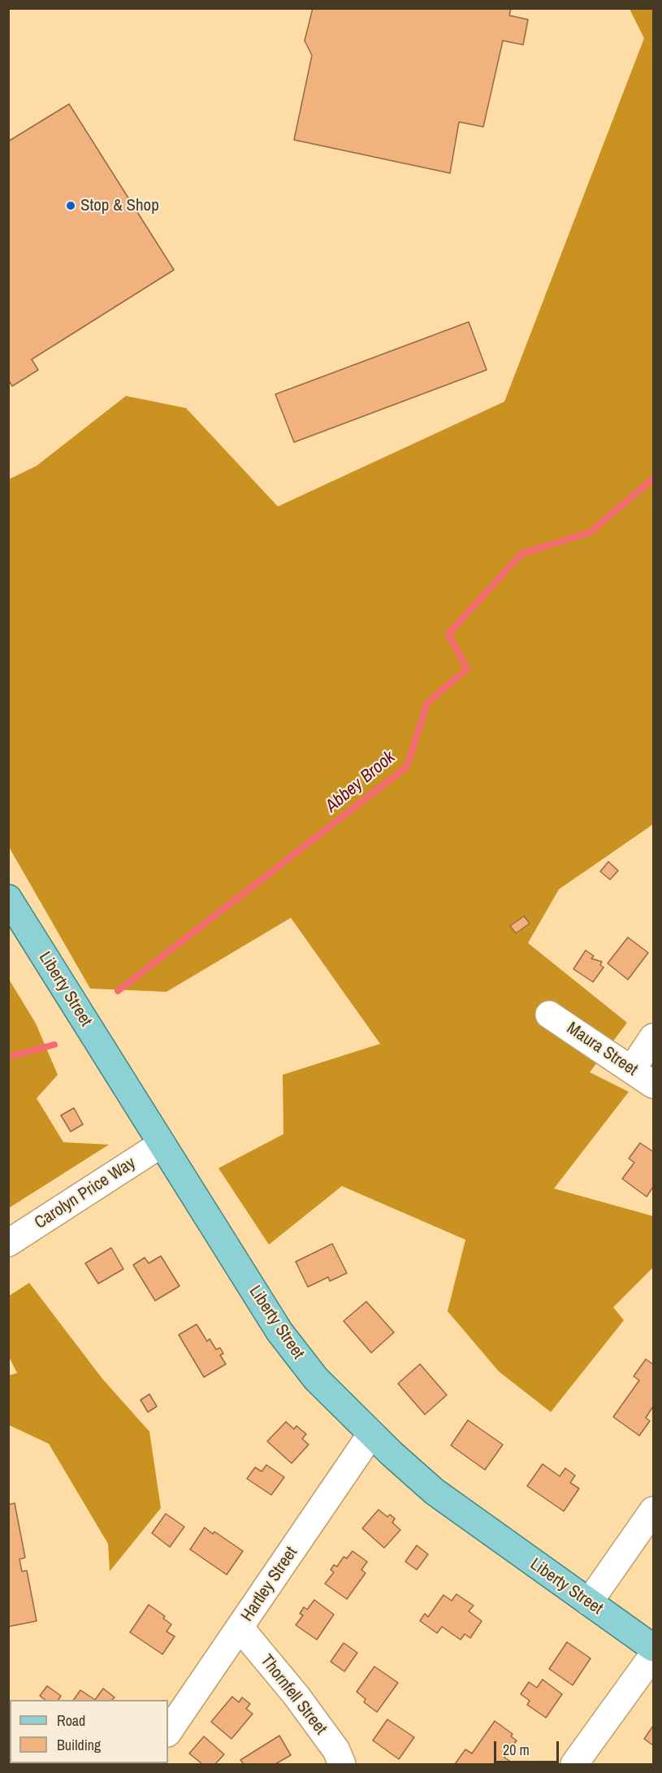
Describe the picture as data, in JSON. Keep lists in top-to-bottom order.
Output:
{
  "streets": {
    "main road": ["Liberty Street"],
    "street": [
      "Maura Street",
      "Carolyn Price Way",
      "Hartley Street",
      "Thornfell Street"
    ]
  },
  "crossings": [
    ["Liberty Street", "Carolyn Price Way"],
    ["Liberty Street", "Hartley Street"],
    ["Hartley Street", "Thornfell Street"]
  ],
  "water": ["Abbey Brook"],
  "places": ["Stop & Shop"],
  "legend": ["Road", "Building"],
  "scale_bar": "20 m"
}
